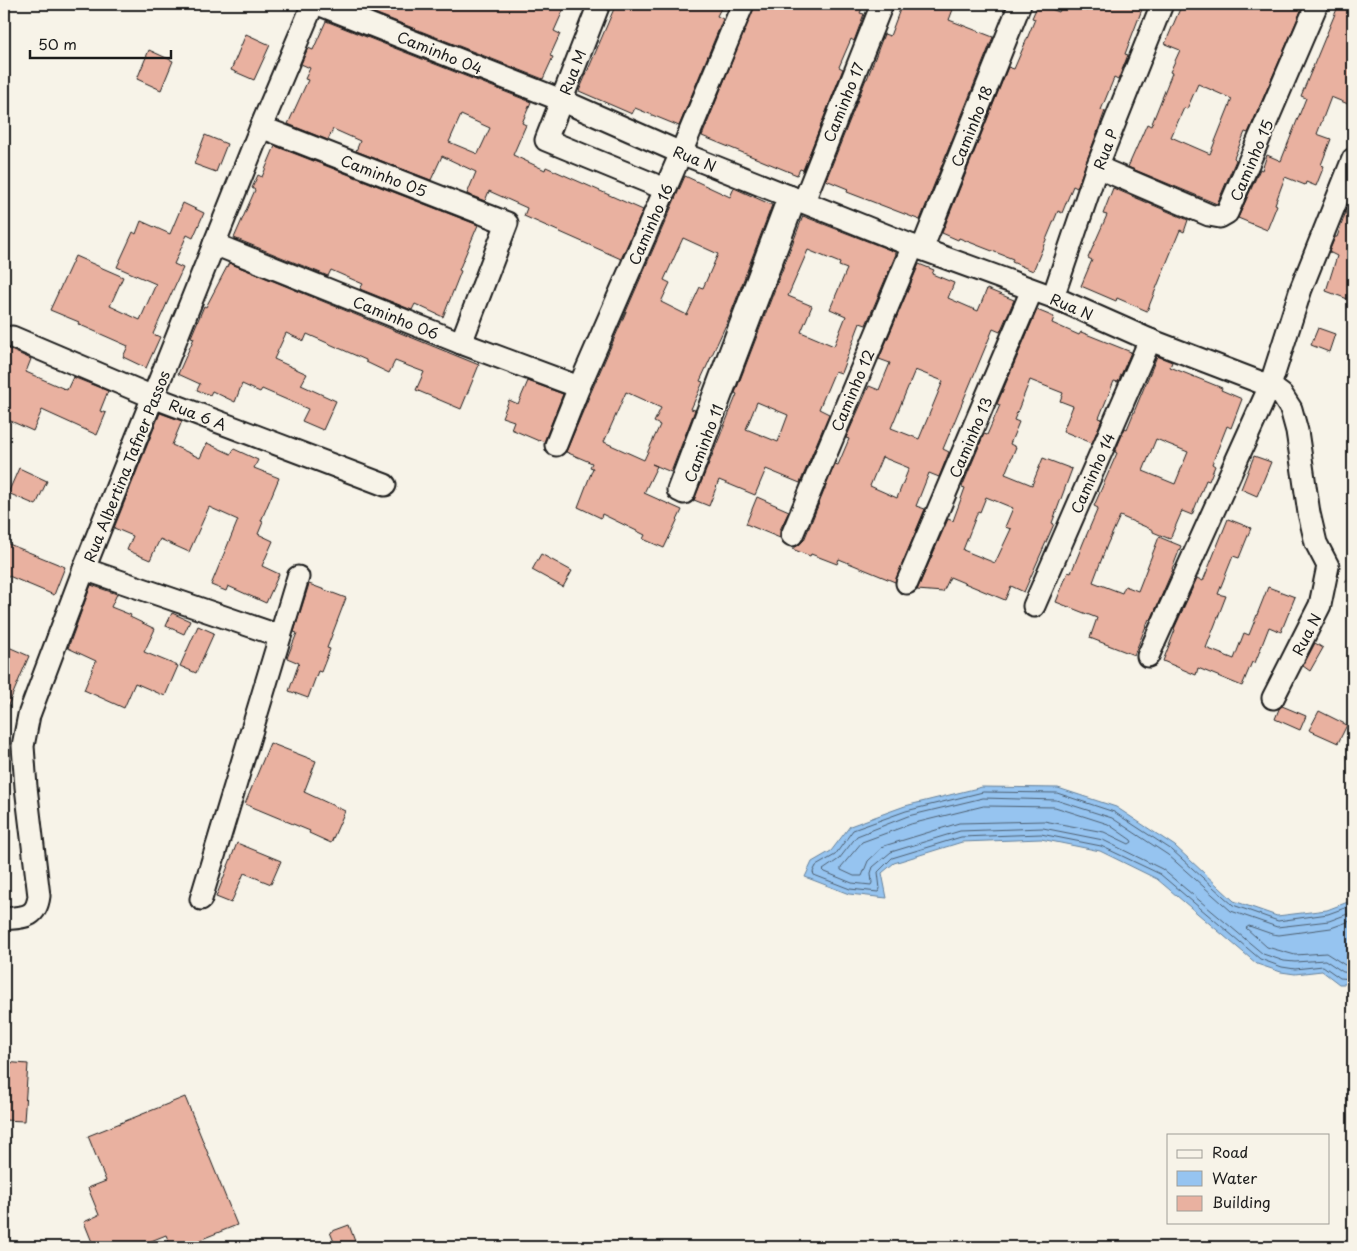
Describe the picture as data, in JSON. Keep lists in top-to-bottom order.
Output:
{
  "streets": {
    "street": [
      "Caminho 04",
      "Rua M",
      "Caminho 17",
      "Caminho 18",
      "Rua P",
      "Rua N",
      "Caminho 15",
      "Caminho 05",
      "Caminho 16",
      "Caminho 06",
      "Caminho 12",
      "Rua 6 A",
      "Caminho 13",
      "Caminho 11",
      "Rua Albertina Tafner Passos",
      "Caminho 14"
    ]
  },
  "crossings": [
    ["Caminho 04", "Rua M"],
    ["Caminho 04", "Rua N"],
    ["Rua M", "Rua N"],
    ["Rua M", "Caminho 16"],
    ["Caminho 17", "Rua N"],
    ["Caminho 17", "Caminho 11"],
    ["Caminho 18", "Rua N"],
    ["Caminho 18", "Caminho 12"],
    ["Rua P", "Rua N"],
    ["Rua P", "Caminho 15"],
    ["Rua N", "Caminho 16"],
    ["Rua N", "Caminho 12"],
    ["Rua N", "Caminho 13"],
    ["Rua N", "Caminho 11"],
    ["Rua N", "Caminho 14"],
    ["Caminho 05", "Caminho 06"],
    ["Caminho 05", "Rua Albertina Tafner Passos"],
    ["Caminho 16", "Caminho 06"],
    ["Caminho 06", "Rua Albertina Tafner Passos"],
    ["Rua 6 A", "Rua Albertina Tafner Passos"]
  ],
  "legend": ["Road", "Water", "Building"],
  "scale_bar": "50 m"
}
